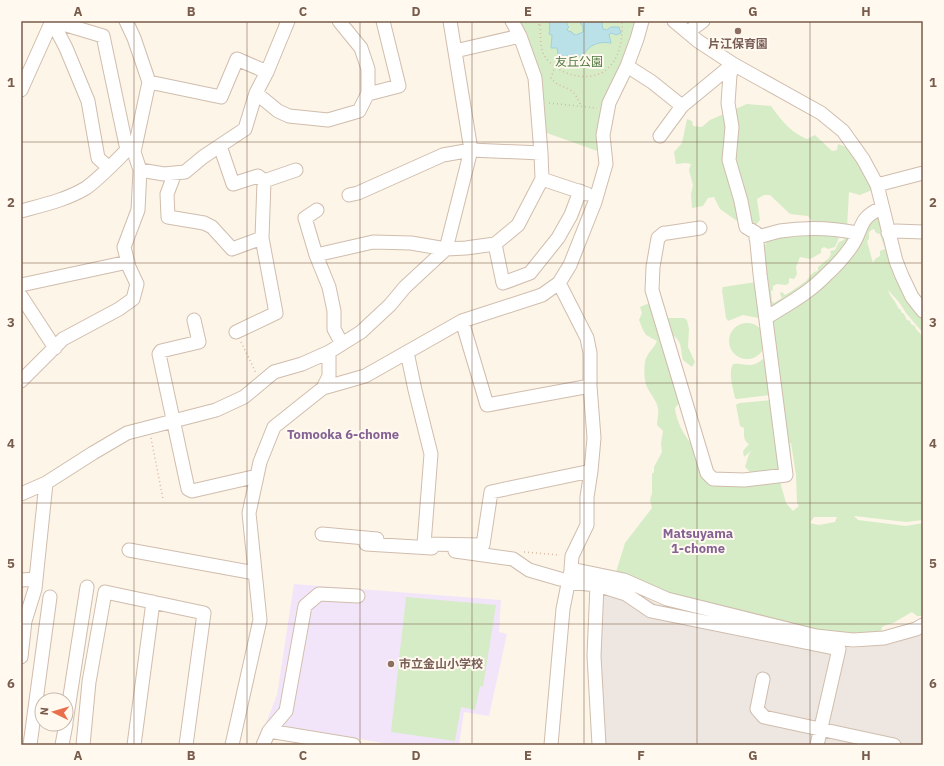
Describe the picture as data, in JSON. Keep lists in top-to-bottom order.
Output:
{
  "districts": ["Tomooka 6-chome", "Matsuyama 1-chome"],
  "parks": ["友丘公園"],
  "places": ["片江保育園", "市立金山小学校"],
  "north": "left",
  "grid": {
    "columns": [
      "A",
      "B",
      "C",
      "D",
      "E",
      "F",
      "G",
      "H"
    ],
    "rows": [
      "1",
      "2",
      "3",
      "4",
      "5",
      "6"
    ]
  }
}
